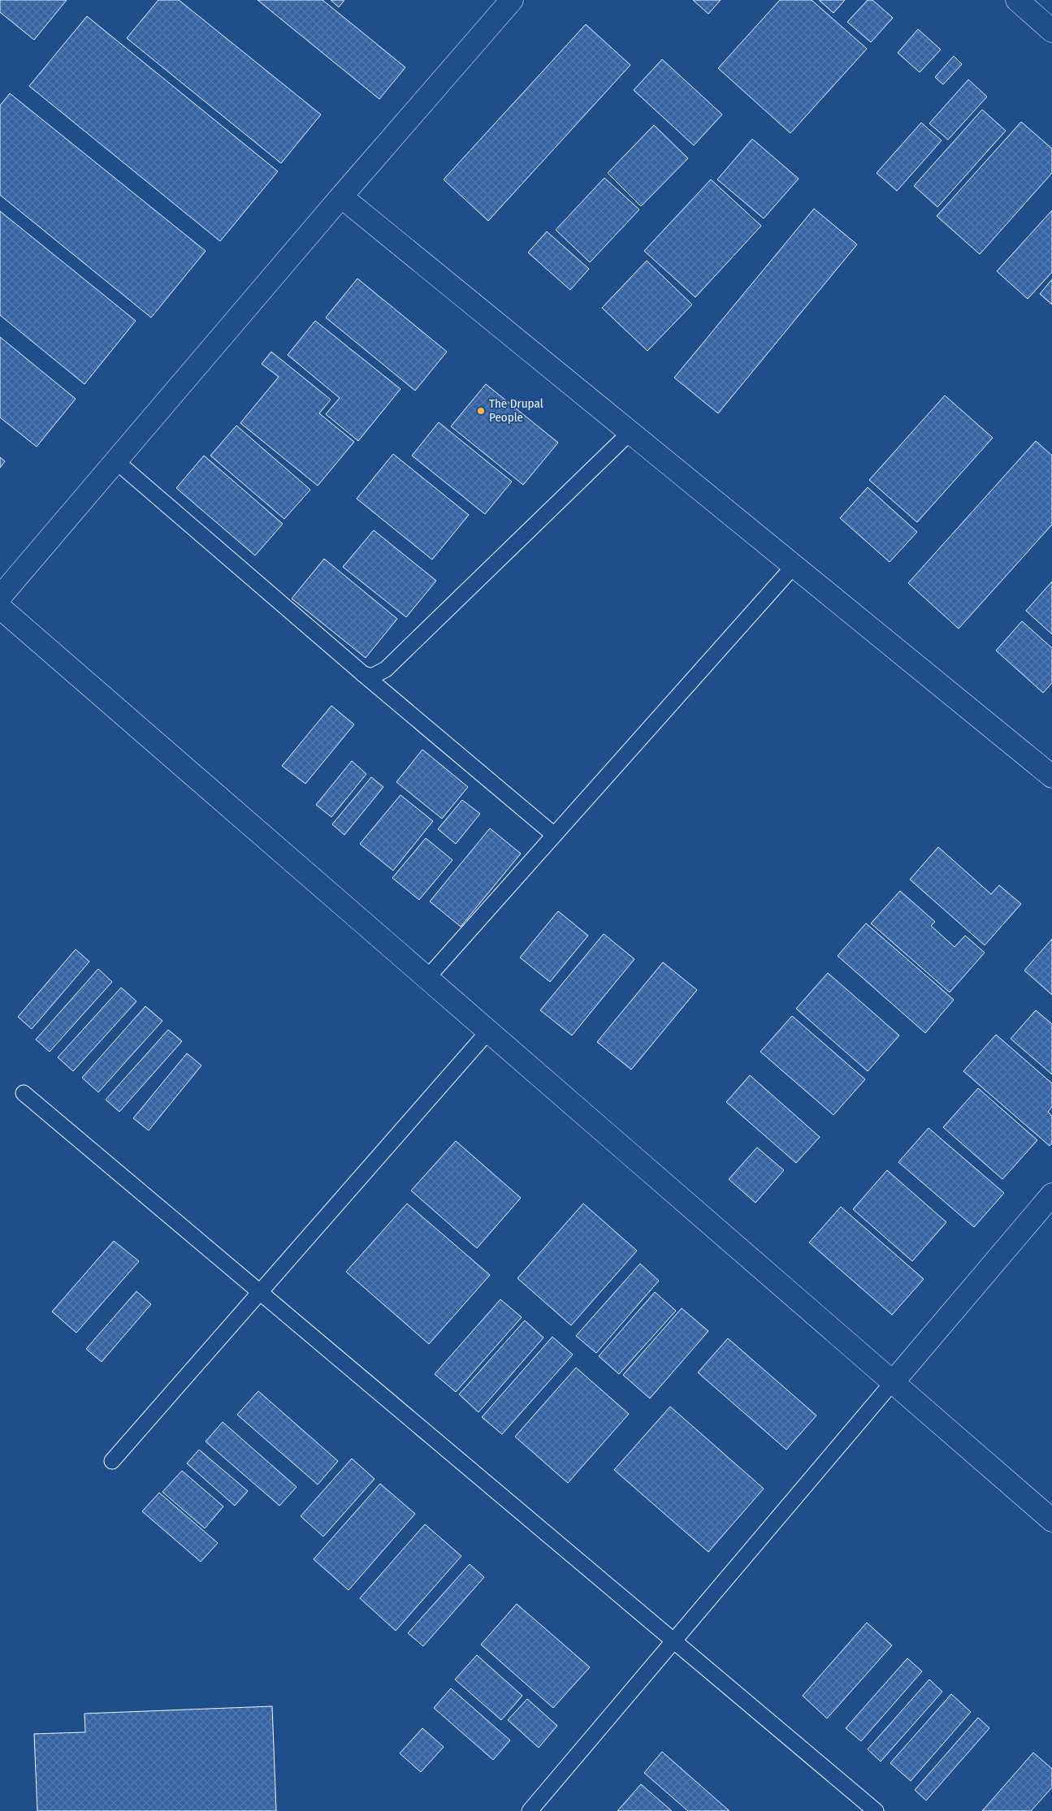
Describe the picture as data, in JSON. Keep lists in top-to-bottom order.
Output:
{
  "places": ["The Drupal People"]
}
